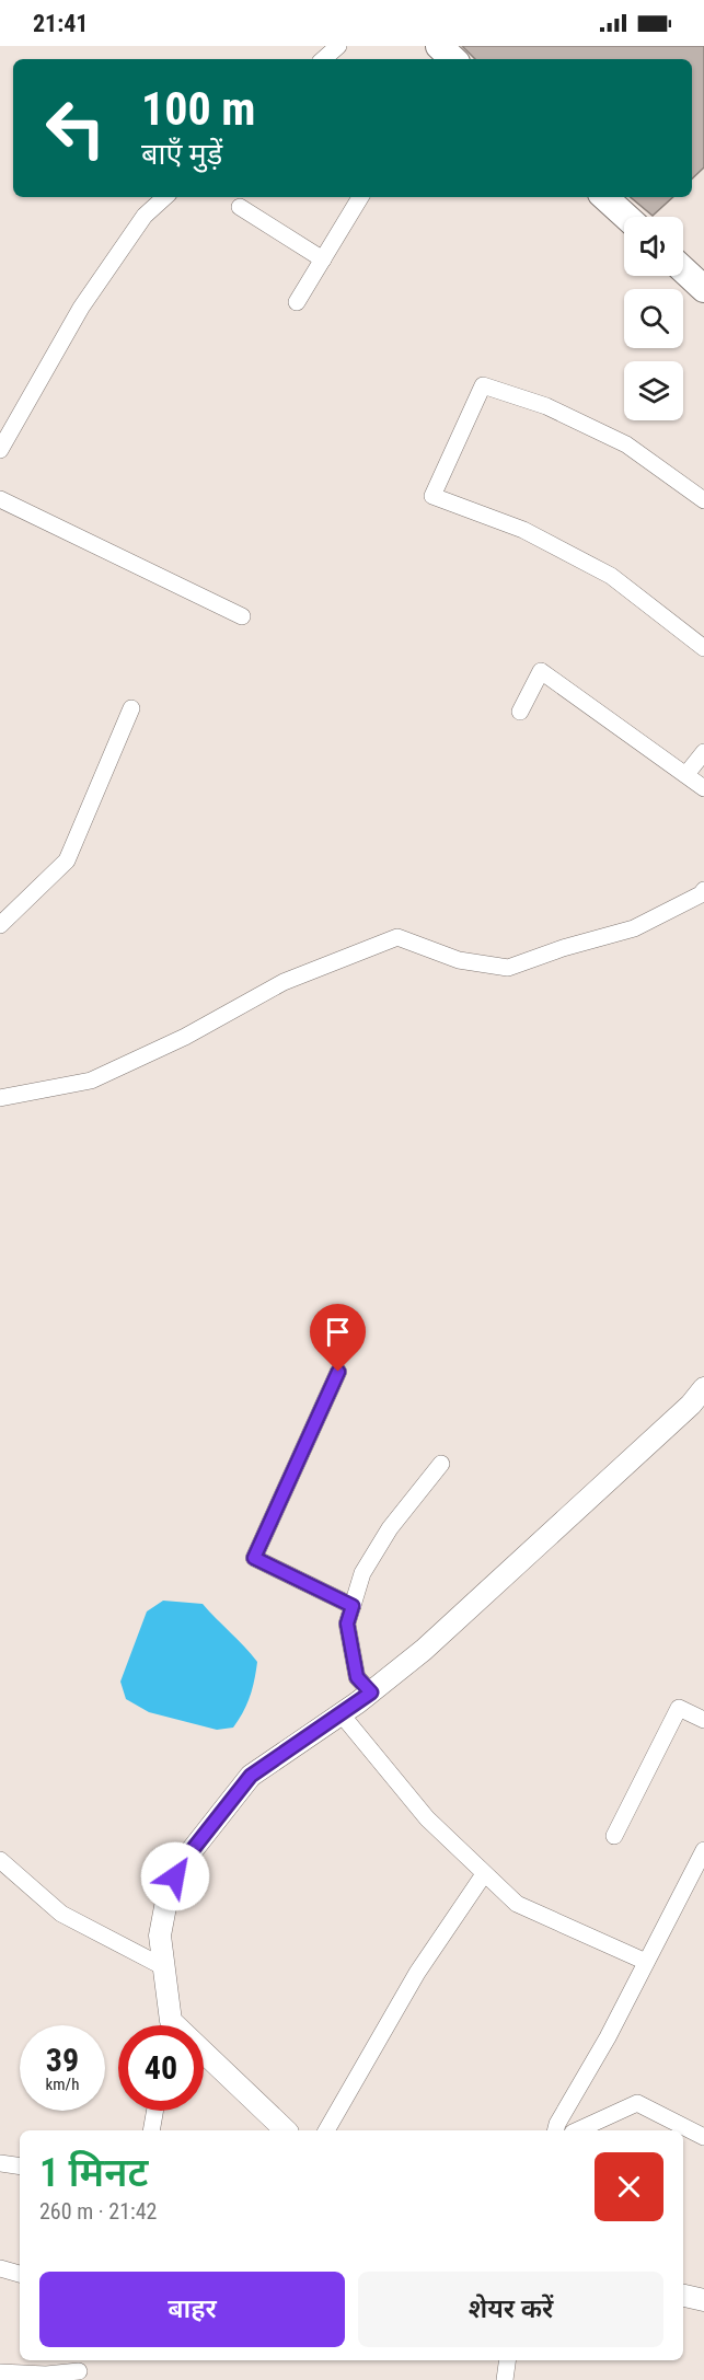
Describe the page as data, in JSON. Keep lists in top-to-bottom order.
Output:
{
  "page": {
    "status": "21:41",
    "turn": ["100 m", "बाएँ मुड़ें"],
    "speed": "39 km/h",
    "limit": "40",
    "heading": ["1 मिनट", "260 m · 21:42"],
    "buttons": ["बाहर", "शेयर करें"]
  }
}
